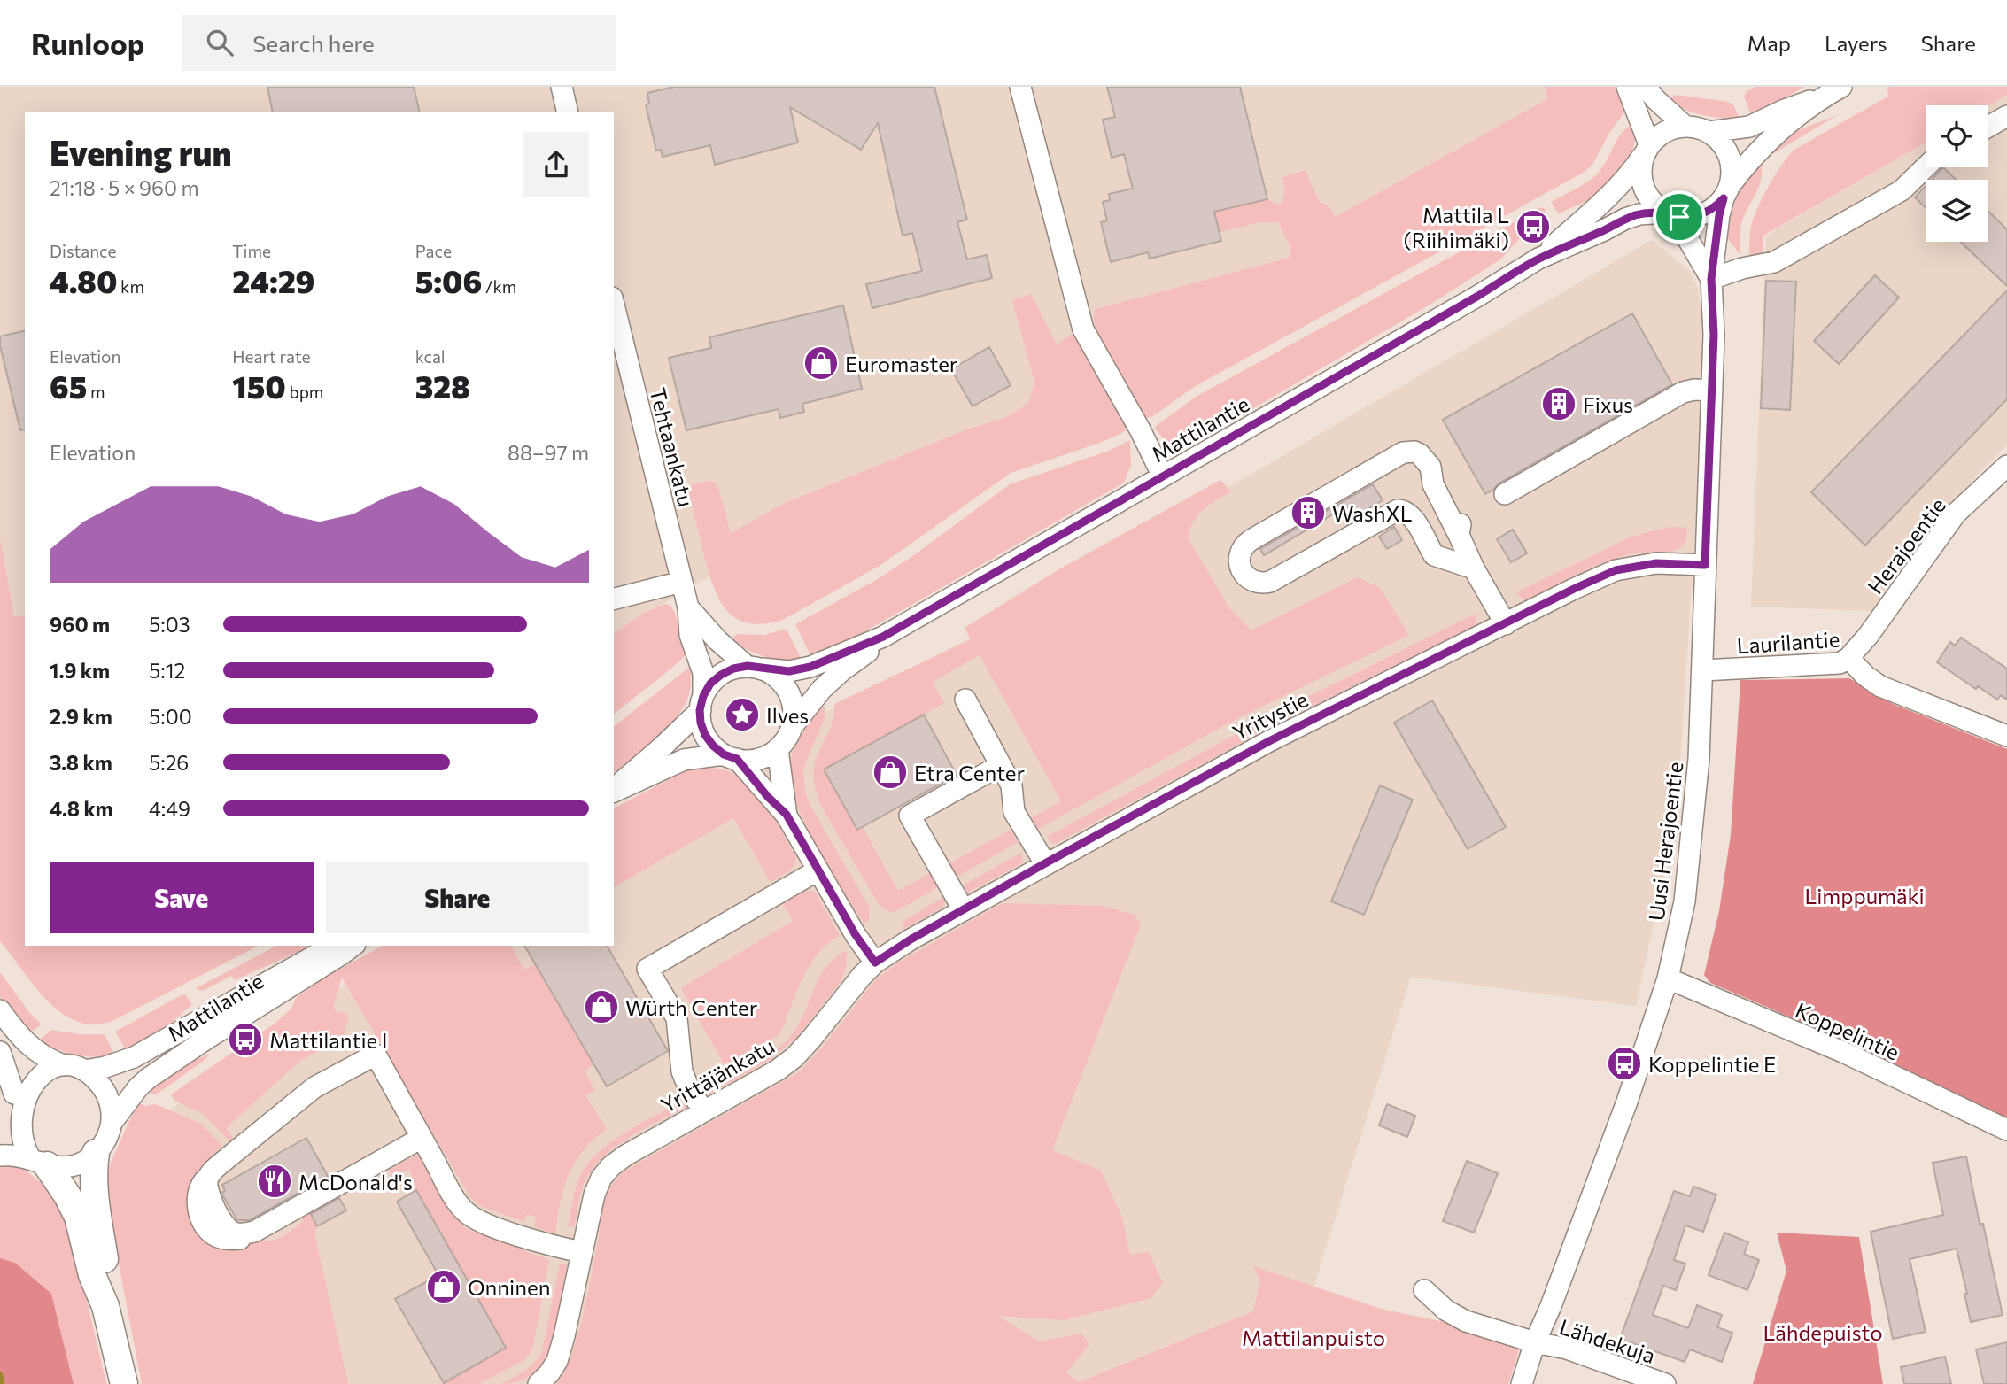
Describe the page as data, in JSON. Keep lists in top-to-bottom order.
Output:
{
  "streets": {
    "street": [
      "Mattilantie",
      "Tehtaankatu",
      "Herajoentie",
      "Laurilantie",
      "Yritystie",
      "Uusi Herajoentie",
      "Koppelintie",
      "Yrittäjänkatu",
      "Lähdekuja"
    ]
  },
  "crossings": [
    ["Mattilantie", "Tehtaankatu"],
    ["Mattilantie", "Uusi Herajoentie"],
    ["Herajoentie", "Laurilantie"],
    ["Laurilantie", "Uusi Herajoentie"],
    ["Yritystie", "Uusi Herajoentie"],
    ["Yritystie", "Yrittäjänkatu"],
    ["Uusi Herajoentie", "Koppelintie"],
    ["Uusi Herajoentie", "Lähdekuja"]
  ],
  "parks": ["Limppumäki", "Lähdepuisto", "Mattilanpuisto"],
  "places": {
    "bus stop": ["Mattila L (Riihimäki)", "Mattilantie I", "Koppelintie E"],
    "shop": [
      "Euromaster",
      "Etra Center",
      "Würth Center",
      "Onninen"
    ],
    "building": ["Fixus", "WashXL"],
    "place": ["Ilves"],
    "restaurant": ["McDonald's"]
  },
  "page": {
    "header": "Runloop",
    "search": "Search here",
    "nav": ["Map", "Layers", "Share"],
    "heading": ["Evening run", "21:18 · 5 × 960 m"],
    "stats": [
      ["Distance", "4.80 km"],
      ["Time", "24:29"],
      ["Pace", "5:06 /km"],
      ["Elevation", "65 m"],
      ["Heart rate", "150 bpm"],
      ["kcal", "328"]
    ],
    "chart": ["Elevation", "88–97 m"],
    "list": [
      {
        "name": "960 m",
        "note": "5:03"
      },
      {
        "name": "1.9 km",
        "note": "5:12"
      },
      {
        "name": "2.9 km",
        "note": "5:00"
      },
      {
        "name": "3.8 km",
        "note": "5:26"
      },
      {
        "name": "4.8 km",
        "note": "4:49"
      }
    ],
    "buttons": ["Save", "Share"]
  }
}
